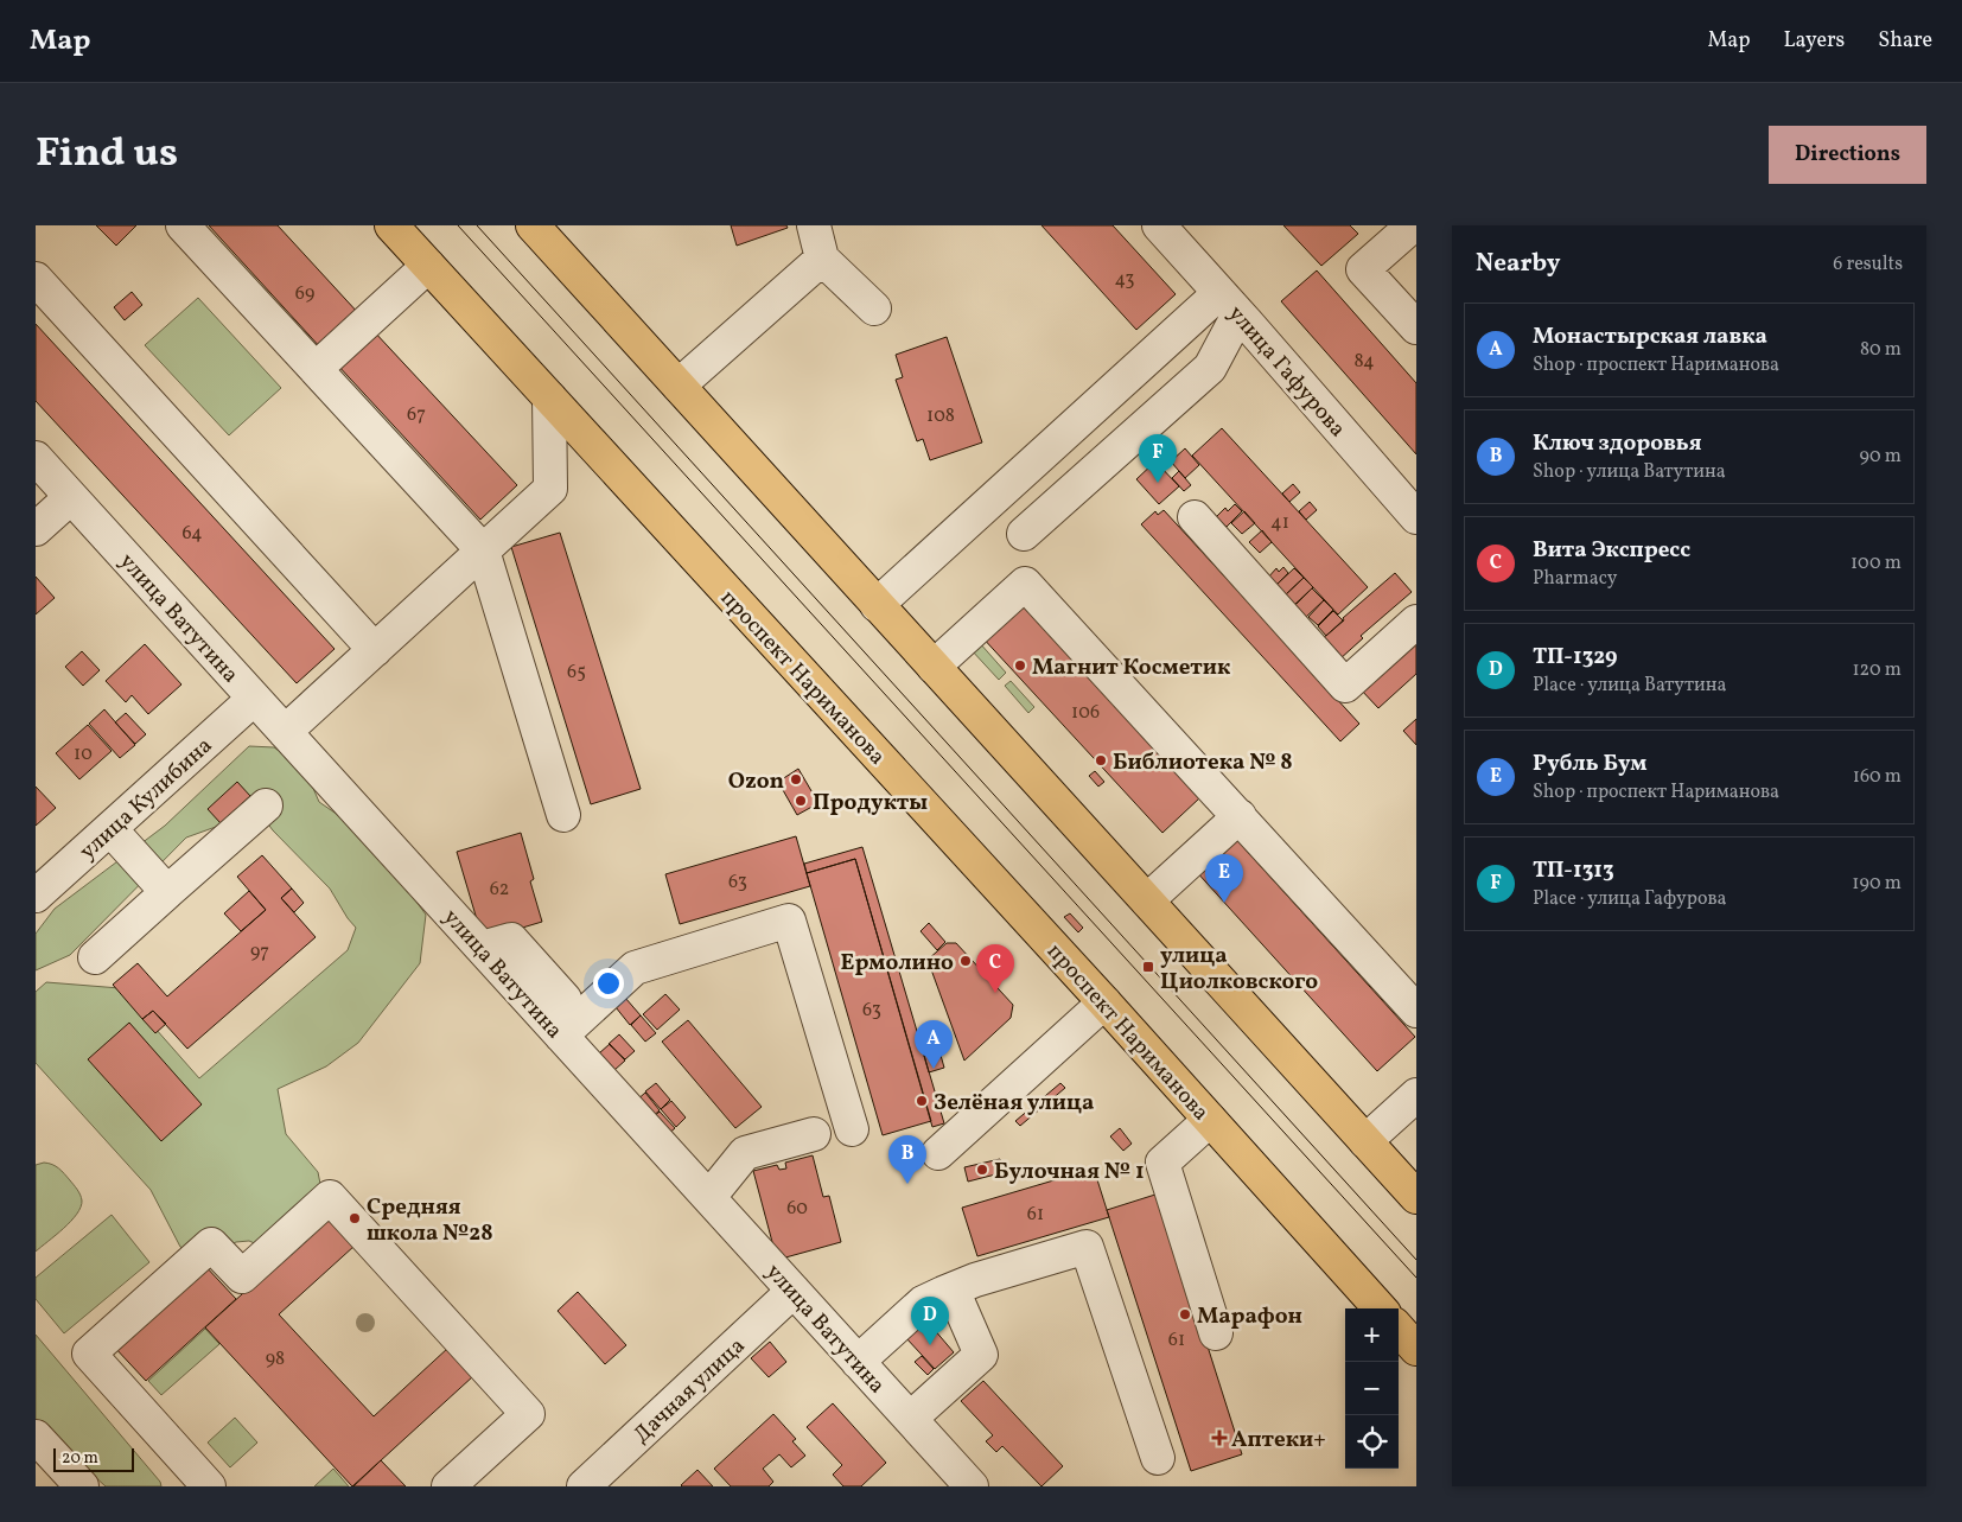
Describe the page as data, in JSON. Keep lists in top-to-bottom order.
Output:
{
  "streets": {
    "main road": ["проспект Нариманова"],
    "street": [
      "улица Гафурова",
      "улица Ватутина",
      "улица Кулибина",
      "Дачная улица"
    ]
  },
  "crossings": [
    ["улица Ватутина", "улица Кулибина"],
    ["улица Ватутина", "Дачная улица"]
  ],
  "places": {
    "other": [
      "Магнит Косметик",
      "Библиотека № 8",
      "Ozon",
      "Продукты",
      "Ермолино",
      "Зелёная улица",
      "Булочная № 1",
      "Средняя школа №28",
      "Марафон"
    ],
    "transit": ["улица Циолковского"],
    "health": ["Аптеки+"]
  },
  "house_numbers": [
    "43",
    "69",
    "84",
    "67",
    "108",
    "41",
    "64",
    "65",
    "106",
    "10",
    "63",
    "62",
    "97",
    "63",
    "60",
    "61",
    "61",
    "98"
  ],
  "scale_bar": "20 m",
  "page": {
    "header": "Map",
    "nav": ["Map", "Layers", "Share"],
    "title": "Find us",
    "buttons": "Directions",
    "heading": ["Nearby", "6 results"],
    "list": [
      {
        "mark": "A",
        "name": "Монастырская лавка",
        "note": "Shop · проспект Нариманова",
        "value": "80 m"
      },
      {
        "mark": "B",
        "name": "Ключ здоровья",
        "note": "Shop · улица Ватутина",
        "value": "90 m"
      },
      {
        "mark": "C",
        "name": "Вита Экспресс",
        "note": "Pharmacy",
        "value": "100 m"
      },
      {
        "mark": "D",
        "name": "ТП-1329",
        "note": "Place · улица Ватутина",
        "value": "120 m"
      },
      {
        "mark": "E",
        "name": "Рубль Бум",
        "note": "Shop · проспект Нариманова",
        "value": "160 m"
      },
      {
        "mark": "F",
        "name": "ТП-1313",
        "note": "Place · улица Гафурова",
        "value": "190 m"
      }
    ],
    "pins": [
      "F",
      "E",
      "C",
      "A",
      "B",
      "D"
    ],
    "map_buttons": ["+", "−"],
    "scale": "20 m"
  }
}
